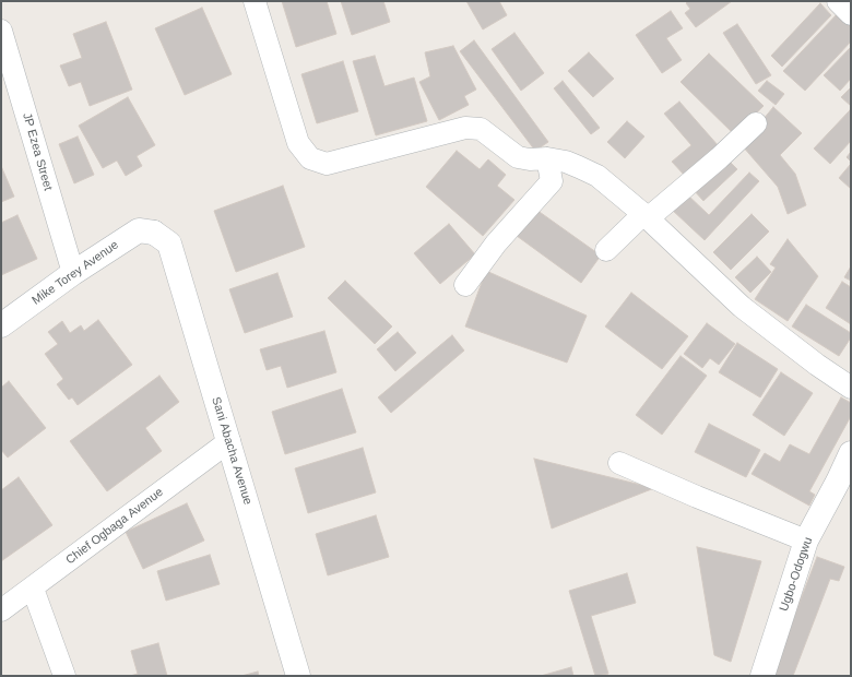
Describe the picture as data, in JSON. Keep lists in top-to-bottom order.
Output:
{
  "streets": {
    "street": [
      "JP Ezea Street",
      "Mike Torey Avenue",
      "Sani Abacha Avenue",
      "Chief Ogbaga Avenue",
      "Ugbo-Odogwu"
    ]
  },
  "crossings": [
    ["JP Ezea Street", "Mike Torey Avenue"],
    ["Mike Torey Avenue", "Sani Abacha Avenue"],
    ["Sani Abacha Avenue", "Chief Ogbaga Avenue"]
  ]
}
